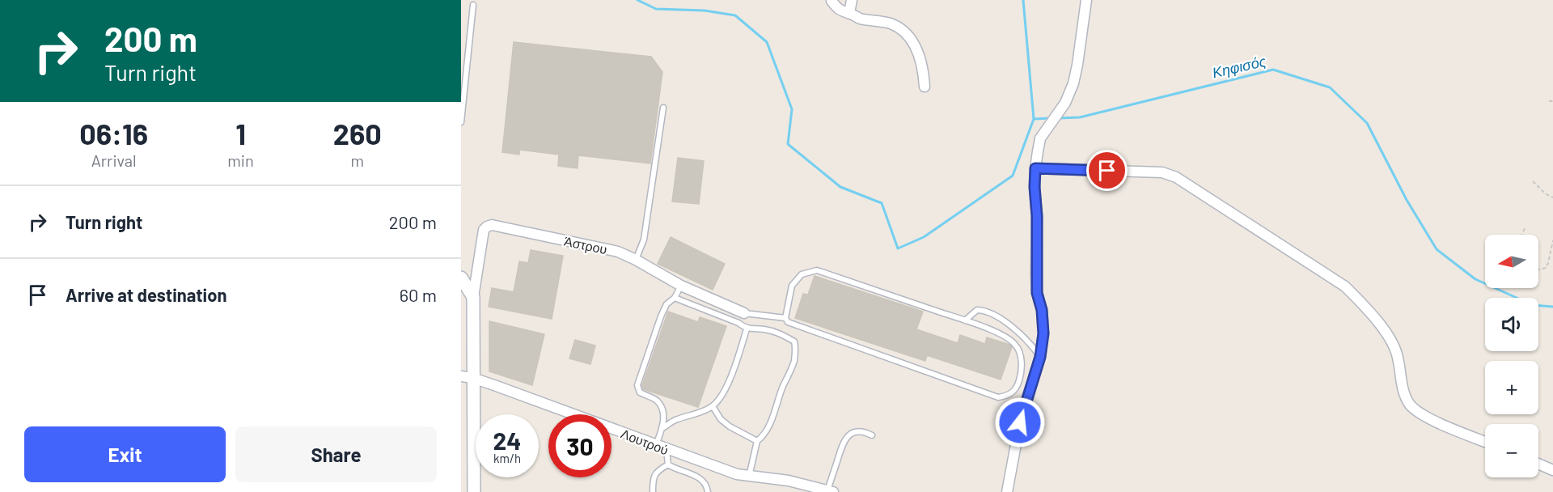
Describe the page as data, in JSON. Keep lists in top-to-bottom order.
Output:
{
  "streets": {
    "street": ["Άστρου", "Λουτρού"]
  },
  "water": ["Κηφισός"],
  "north": "left",
  "page": {
    "turn": ["200 m", "Turn right"],
    "eta": [
      "06:16",
      "Arrival",
      "1",
      "min",
      "260",
      "m"
    ],
    "list": [
      {
        "name": "Turn right",
        "value": "200 m"
      },
      {
        "name": "Arrive at destination",
        "value": "60 m"
      }
    ],
    "map_buttons": ["+", "−"],
    "speed": "24 km/h",
    "limit": "30",
    "buttons": ["Exit", "Share"]
  }
}
